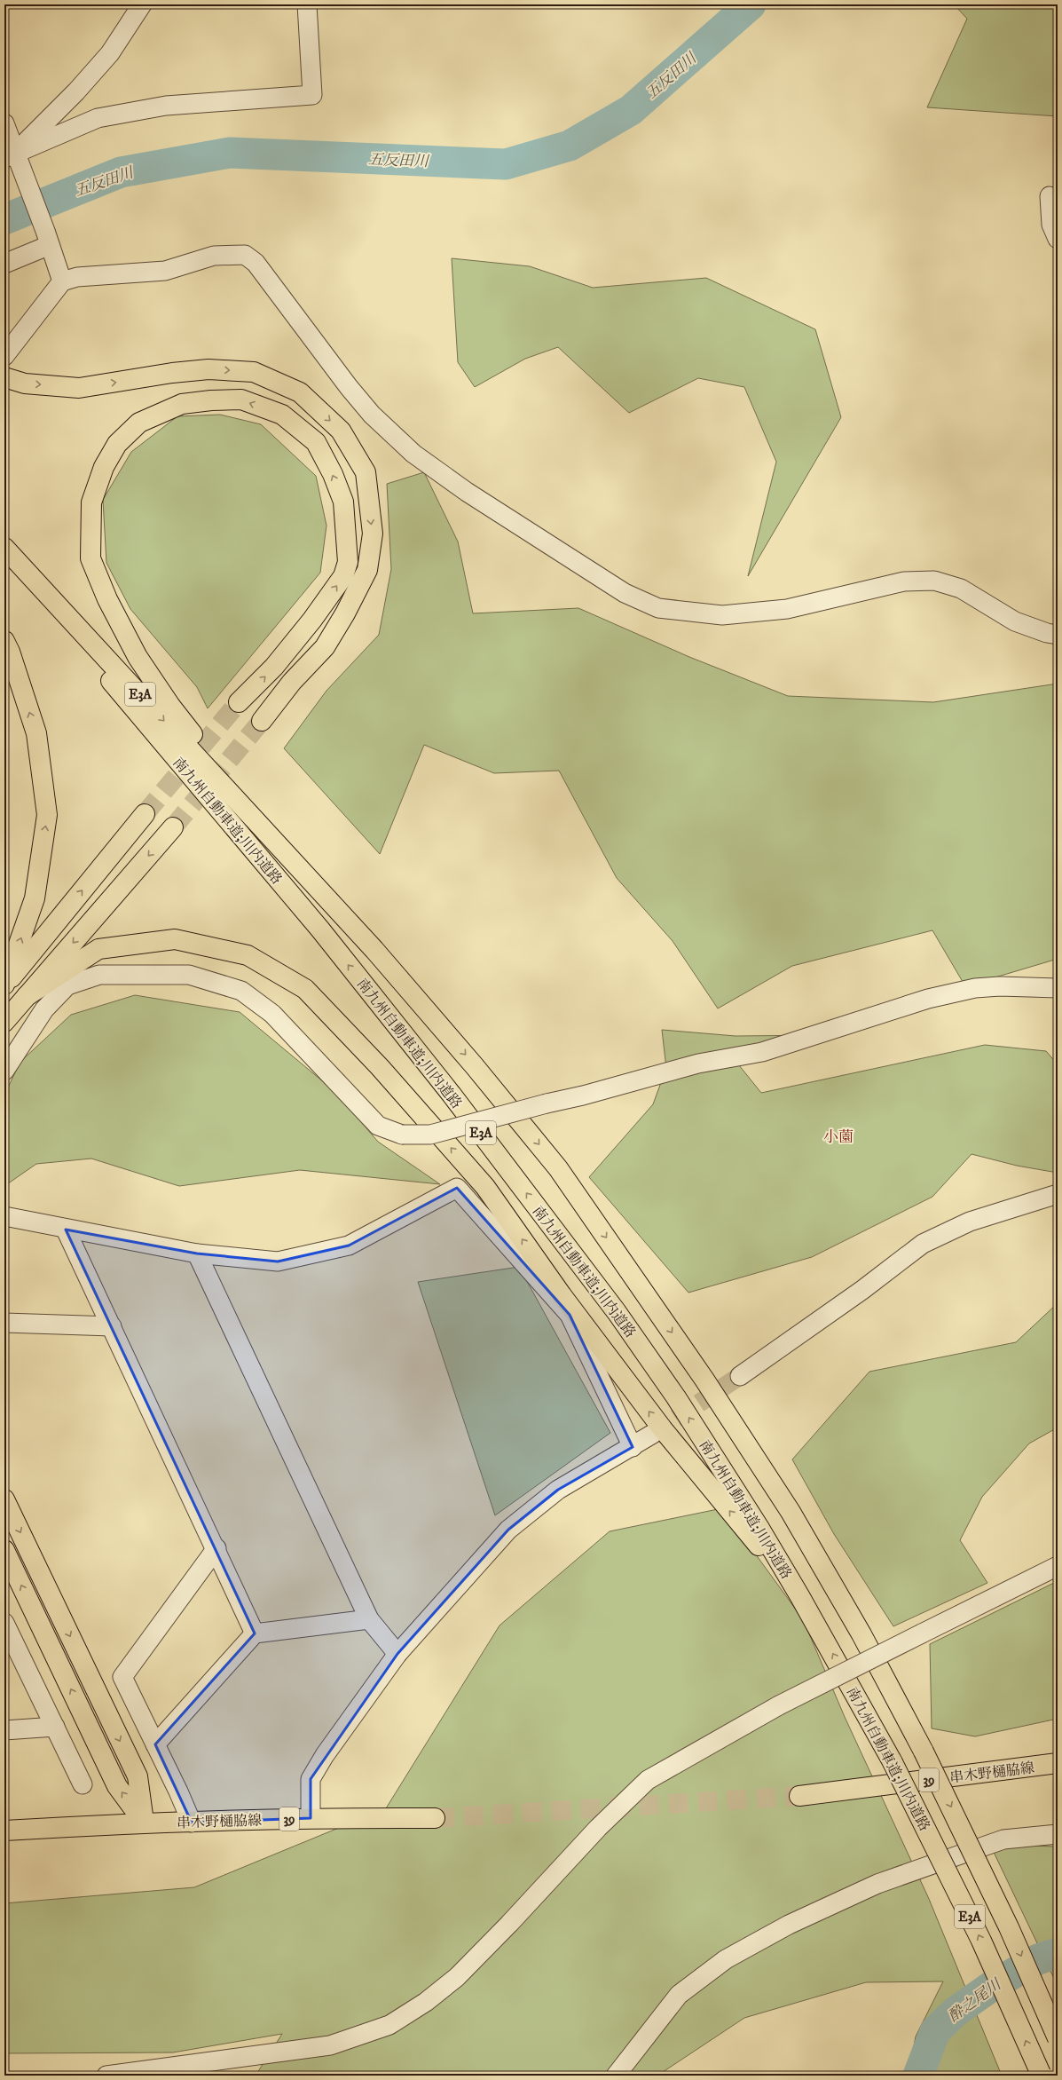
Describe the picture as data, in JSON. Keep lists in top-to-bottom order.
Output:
{
  "streets": {
    "main road": [
      "E3A",
      "南九州自動車道;川内道路",
      "串木野樋脇線",
      "39"
    ]
  },
  "districts": ["小薗"],
  "water": ["五反田川", "酔之尾川"]
}
